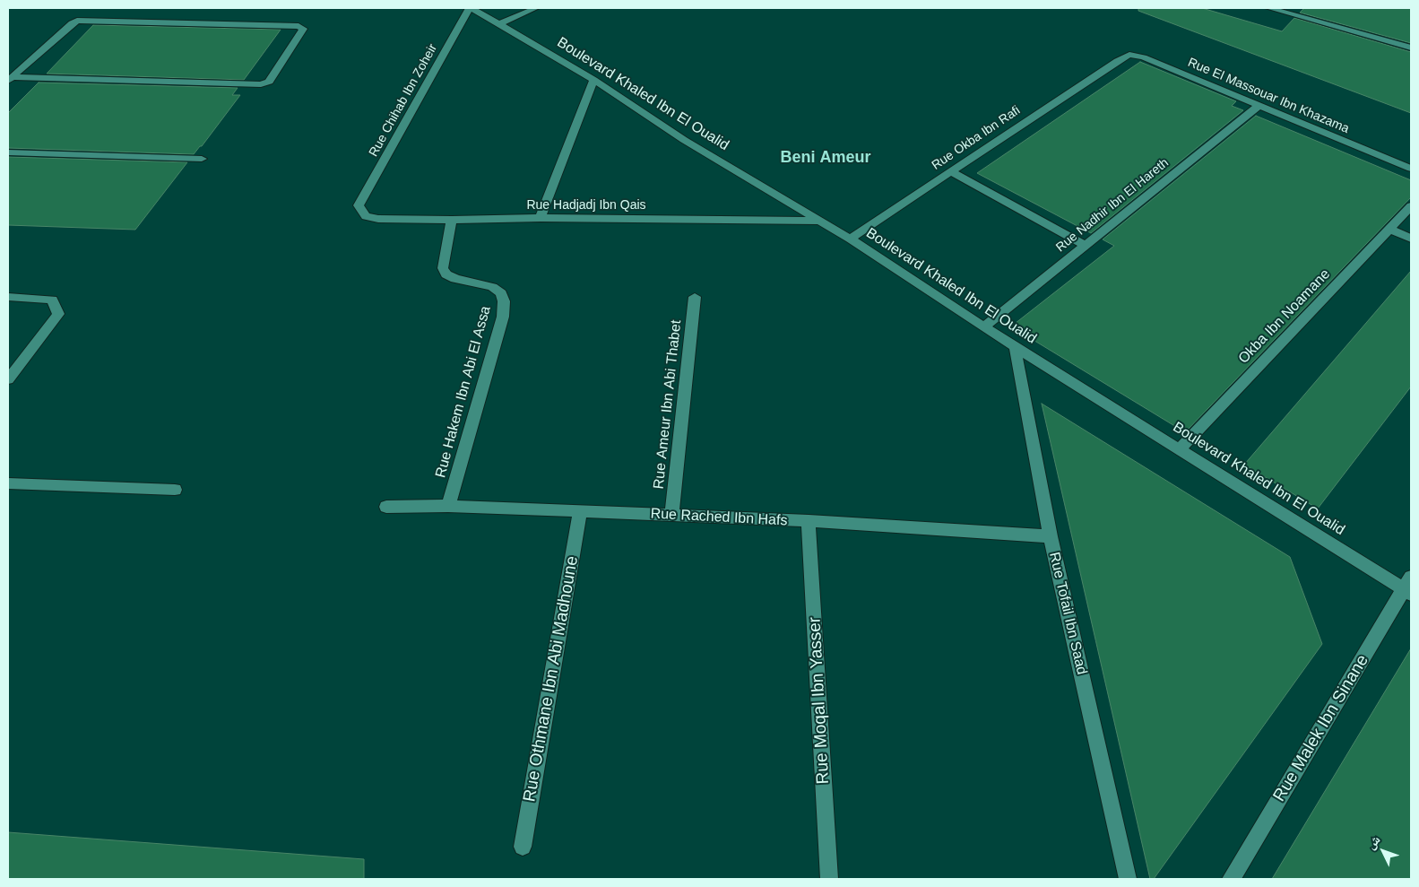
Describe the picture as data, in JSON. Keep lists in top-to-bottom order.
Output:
{
  "streets": {
    "street": [
      "Boulevard Khaled Ibn El Oualid",
      "Rue El Massouar Ibn Khazama",
      "Rue Chihab Ibn Zoheir",
      "Rue Okba Ibn Rafi",
      "Rue Hadjadj Ibn Qais",
      "Rue Nadhir Ibn El Hareth",
      "Okba Ibn Noamane",
      "Rue Hakem Ibn Abi El Assa",
      "Rue Ameur Ibn Abi Thabet",
      "Rue Rached Ibn Hafs",
      "Rue Tofail Ibn Saad",
      "Rue Othmane Ibn Abi Madhoune",
      "Rue Moqal Ibn Yasser",
      "Rue Malek Ibn Sinane"
    ]
  },
  "crossings": [
    ["Boulevard Khaled Ibn El Oualid", "Rue Chihab Ibn Zoheir"],
    ["Boulevard Khaled Ibn El Oualid", "Rue Okba Ibn Rafi"],
    ["Boulevard Khaled Ibn El Oualid", "Rue Hadjadj Ibn Qais"],
    ["Boulevard Khaled Ibn El Oualid", "Rue Nadhir Ibn El Hareth"],
    ["Boulevard Khaled Ibn El Oualid", "Okba Ibn Noamane"],
    ["Boulevard Khaled Ibn El Oualid", "Rue Tofail Ibn Saad"],
    ["Boulevard Khaled Ibn El Oualid", "Rue Malek Ibn Sinane"],
    ["Rue El Massouar Ibn Khazama", "Rue Okba Ibn Rafi"],
    ["Rue El Massouar Ibn Khazama", "Rue Nadhir Ibn El Hareth"],
    ["Rue Chihab Ibn Zoheir", "Rue Hadjadj Ibn Qais"],
    ["Rue Hadjadj Ibn Qais", "Rue Hakem Ibn Abi El Assa"],
    ["Rue Hakem Ibn Abi El Assa", "Rue Rached Ibn Hafs"],
    ["Rue Ameur Ibn Abi Thabet", "Rue Rached Ibn Hafs"],
    ["Rue Rached Ibn Hafs", "Rue Tofail Ibn Saad"],
    ["Rue Rached Ibn Hafs", "Rue Othmane Ibn Abi Madhoune"],
    ["Rue Rached Ibn Hafs", "Rue Moqal Ibn Yasser"]
  ],
  "districts": ["Beni Ameur"],
  "north": "top left"
}
